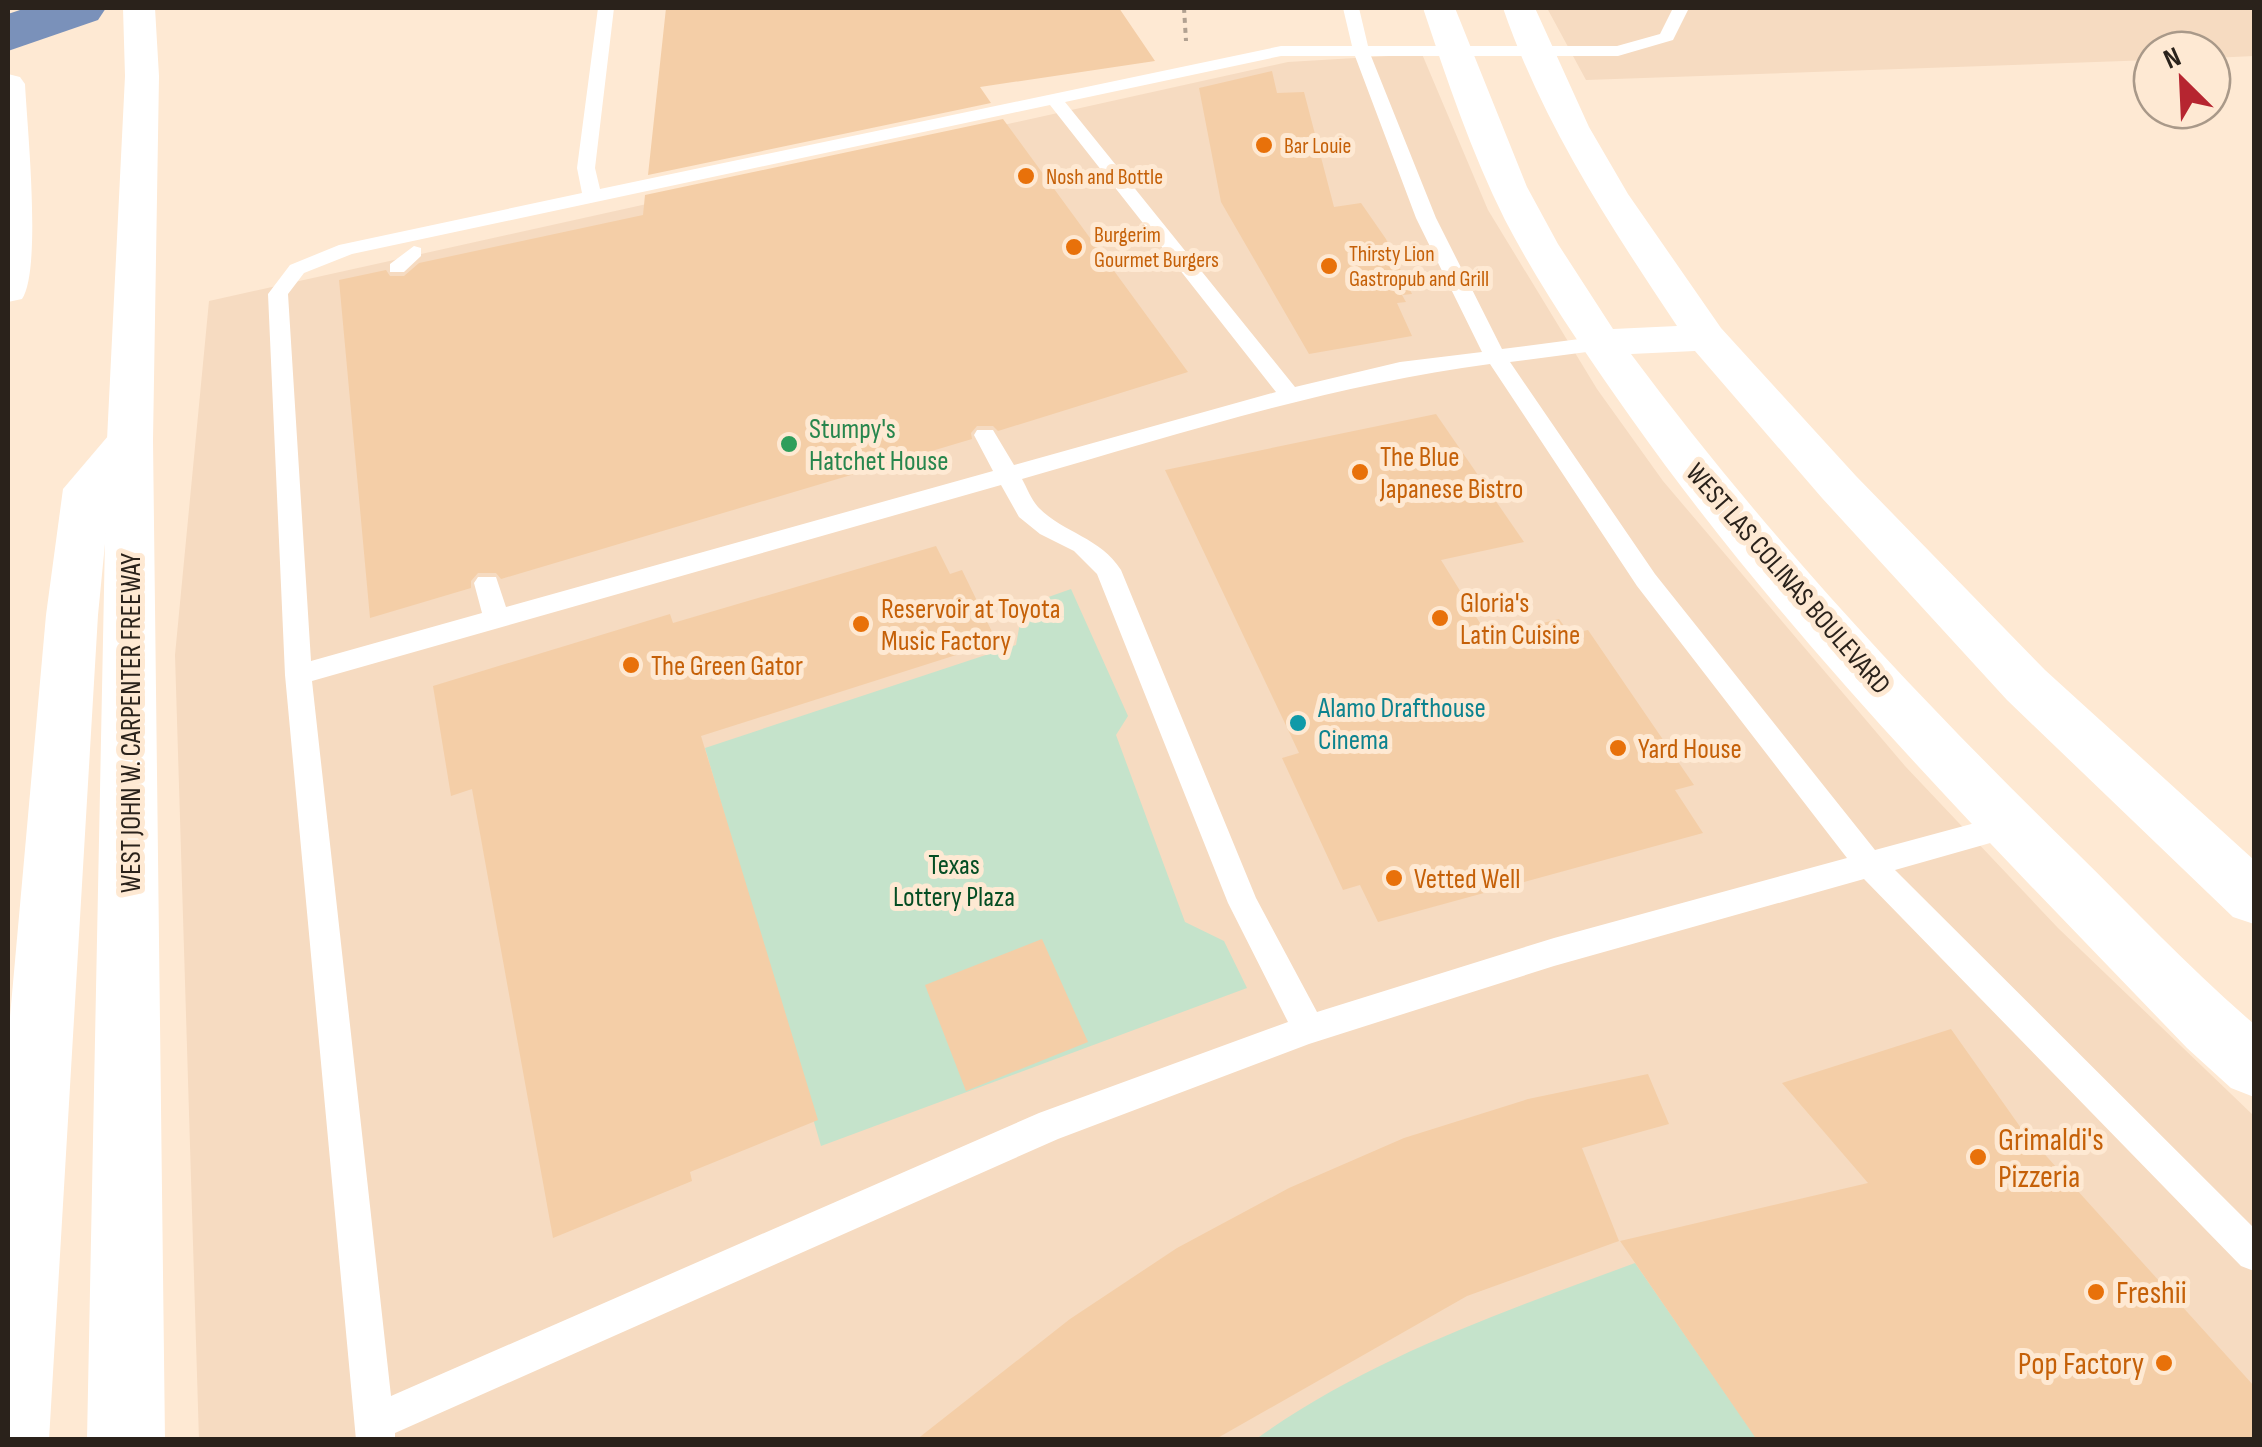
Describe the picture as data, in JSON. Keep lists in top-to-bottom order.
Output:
{
  "streets": {
    "main road": ["WEST LAS COLINAS BOULEVARD", "WEST JOHN W. CARPENTER FREEWAY"]
  },
  "parks": ["Texas Lottery Plaza"],
  "places": [
    "Bar Louie",
    "Nosh and Bottle",
    "Burgerim Gourmet Burgers",
    "Thirsty Lion Gastropub and Grill",
    "Stumpy's Hatchet House",
    "The Blue Japanese Bistro",
    "Gloria's Latin Cuisine",
    "Reservoir at Toyota Music Factory",
    "The Green Gator",
    "Alamo Drafthouse Cinema",
    "Yard House",
    "Vetted Well",
    "Grimaldi's Pizzeria",
    "Freshii",
    "Pop Factory"
  ],
  "north": "top left"
}
